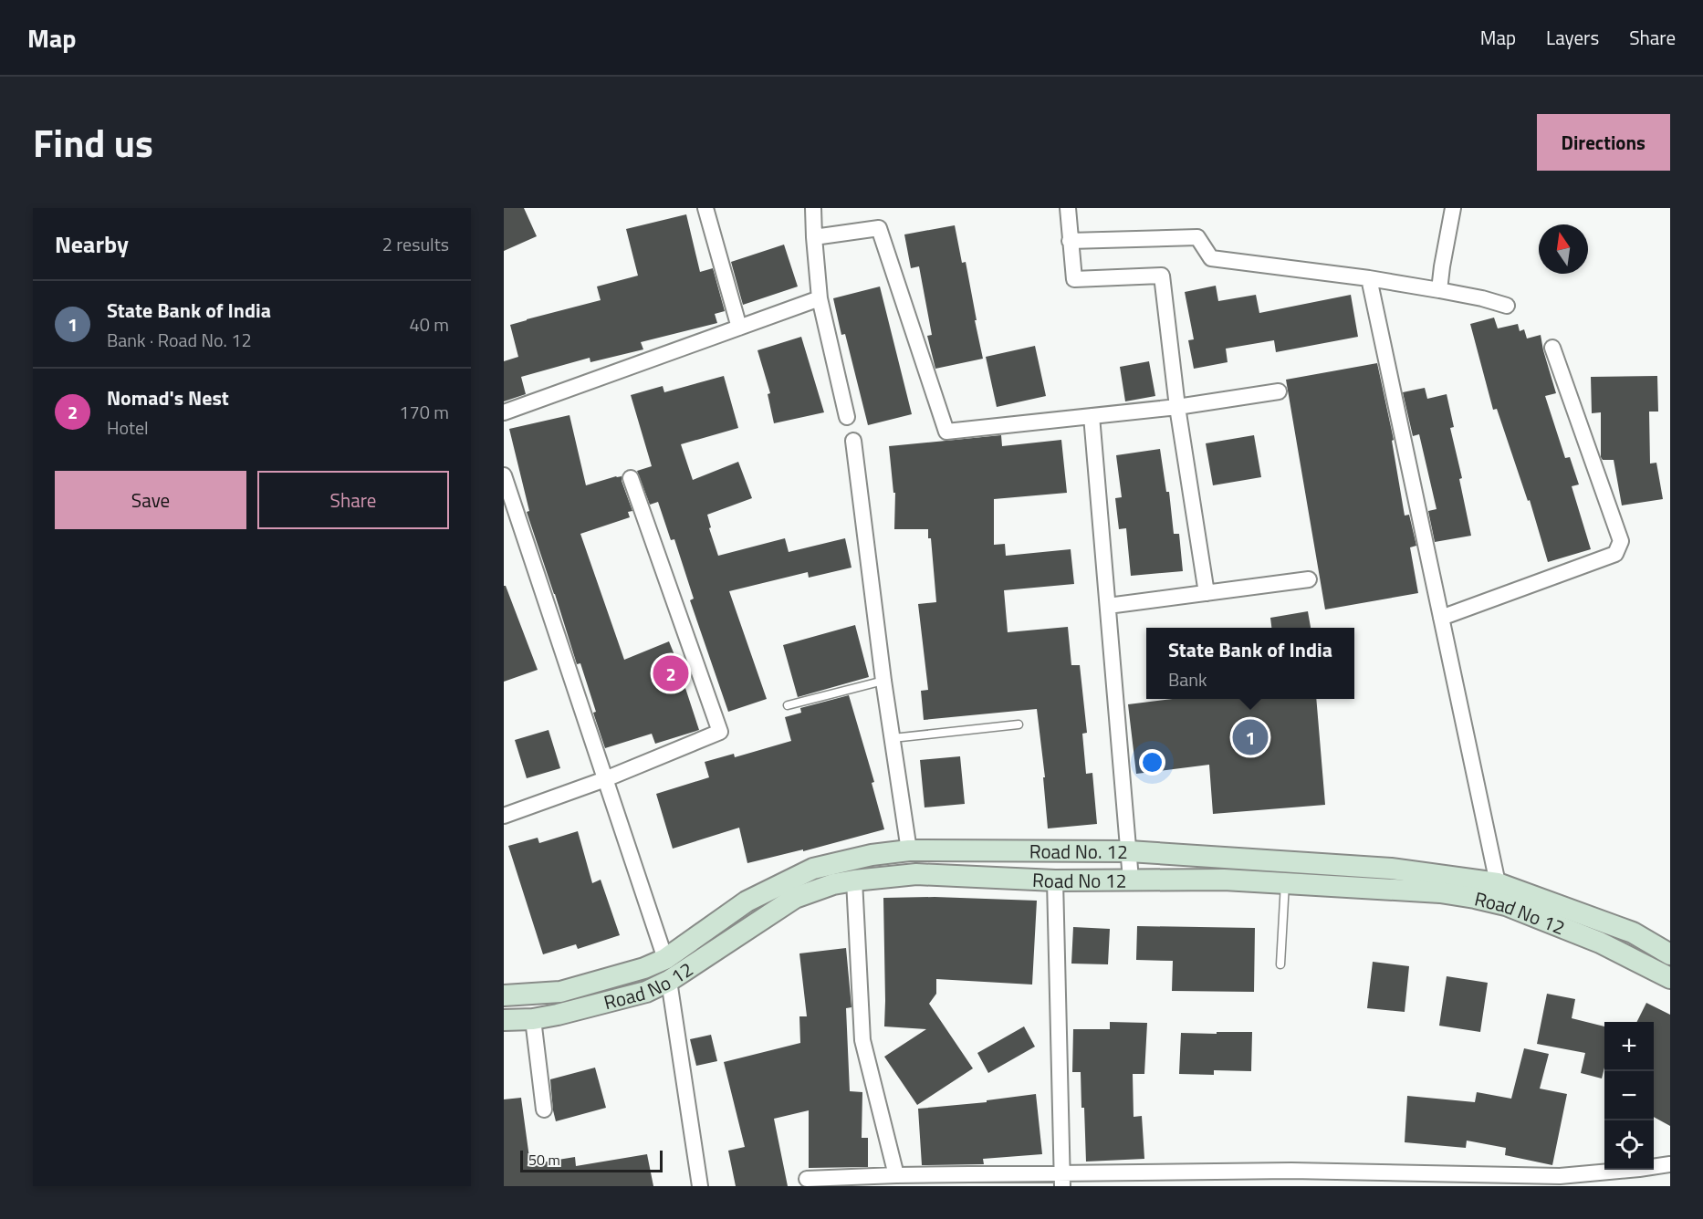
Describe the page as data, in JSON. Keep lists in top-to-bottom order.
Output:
{
  "streets": {
    "main road": ["Road No. 12", "Road No 12"]
  },
  "scale_bar": "50 m",
  "north": "top",
  "page": {
    "header": "Map",
    "nav": ["Map", "Layers", "Share"],
    "title": "Find us",
    "buttons": [
      "Directions",
      ["Save", "Share"]
    ],
    "heading": ["Nearby", "2 results"],
    "list": [
      {
        "mark": "1",
        "name": "State Bank of India",
        "note": "Bank · Road No. 12",
        "value": "40 m"
      },
      {
        "mark": "2",
        "name": "Nomad's Nest",
        "note": "Hotel",
        "value": "170 m"
      }
    ],
    "popup": ["State Bank of India", "Bank"],
    "pins": ["2", "1"],
    "map_buttons": ["+", "−"],
    "scale": "50 m"
  }
}
